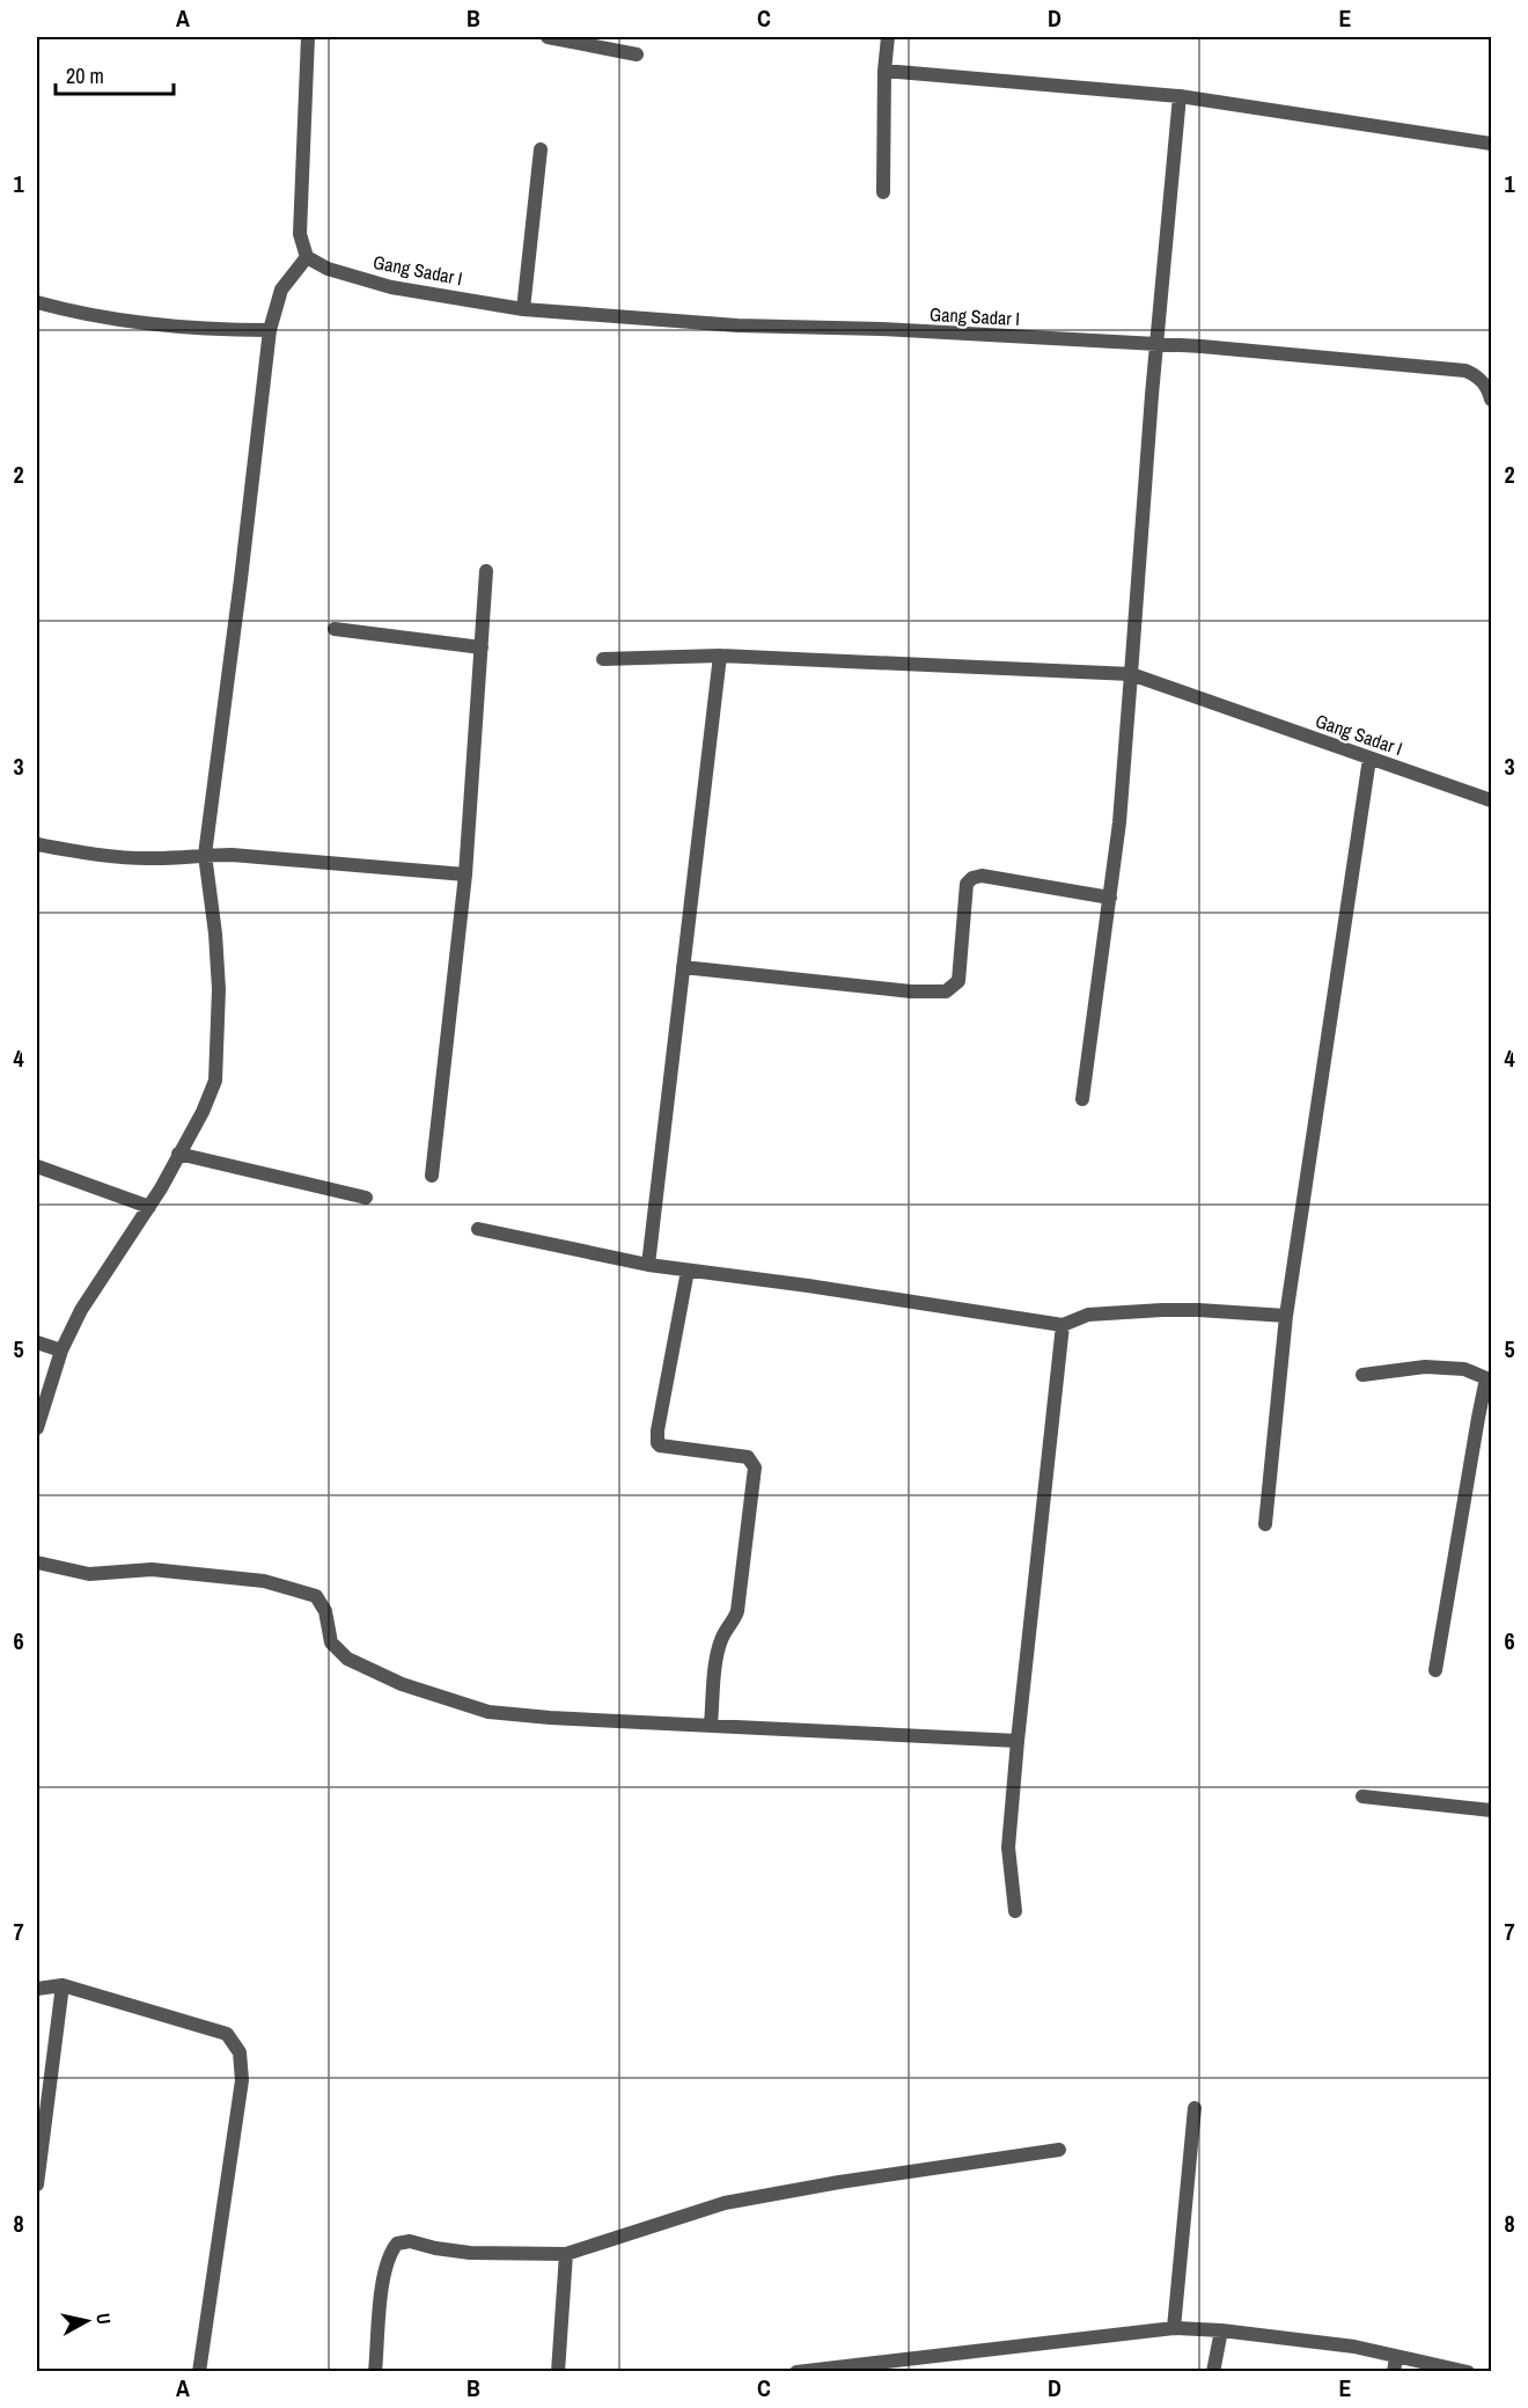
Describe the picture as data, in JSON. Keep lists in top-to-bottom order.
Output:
{
  "streets": {
    "street": ["Gang Sadar I"]
  },
  "scale_bar": "20 m",
  "north": "right",
  "grid": {
    "columns": [
      "A",
      "B",
      "C",
      "D",
      "E"
    ],
    "rows": [
      "1",
      "2",
      "3",
      "4",
      "5",
      "6",
      "7",
      "8"
    ]
  }
}
